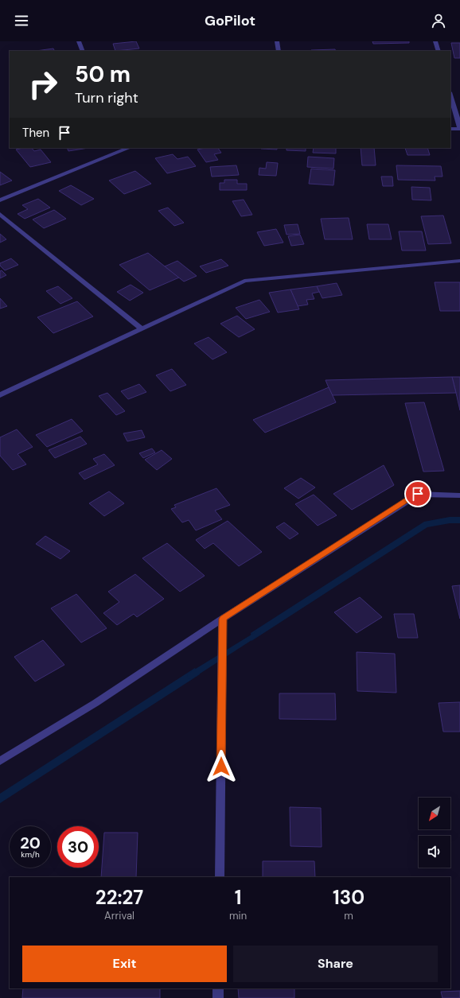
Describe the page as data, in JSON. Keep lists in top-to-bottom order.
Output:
{
  "north": "bottom left",
  "page": {
    "header": "GoPilot",
    "turn": ["50 m", "Turn right"],
    "then": "Then",
    "speed": "20 km/h",
    "limit": "30",
    "eta": [
      "22:27",
      "Arrival",
      "1",
      "min",
      "130",
      "m"
    ],
    "buttons": ["Exit", "Share"]
  }
}
